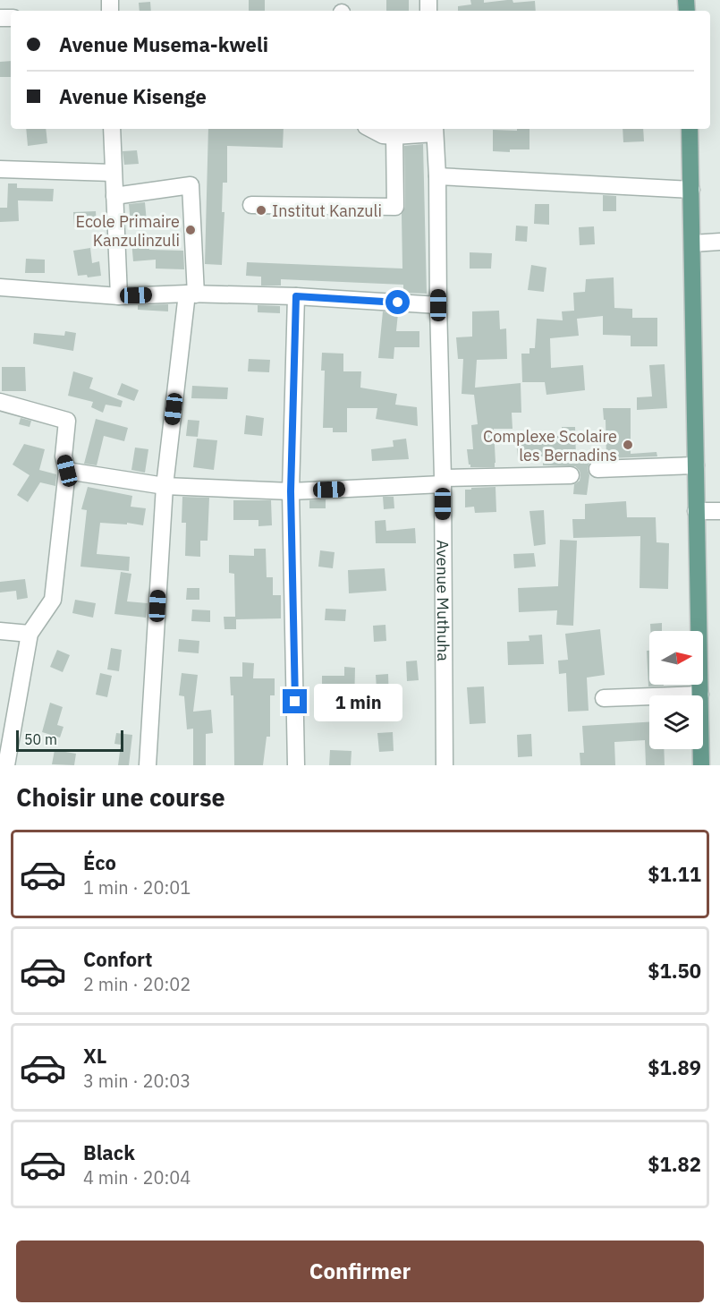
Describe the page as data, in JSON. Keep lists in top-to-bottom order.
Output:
{
  "streets": {
    "street": ["Avenue Muthuha"]
  },
  "places": ["Institut Kanzuli", "Ecole Primaire Kanzulinzuli", "Complexe Scolaire les Bernadins"],
  "scale_bar": "50 m",
  "north": "right",
  "page": {
    "banner": ["Avenue Musema-kweli", "Avenue Kisenge"],
    "bubble": "1 min",
    "scale": "50 m",
    "heading": "Choisir une course",
    "list": [
      {
        "name": "Éco",
        "note": "1 min · 20:01",
        "value": "$1.11"
      },
      {
        "name": "Confort",
        "note": "2 min · 20:02",
        "value": "$1.50"
      },
      {
        "name": "XL",
        "note": "3 min · 20:03",
        "value": "$1.89"
      },
      {
        "name": "Black",
        "note": "4 min · 20:04",
        "value": "$1.82"
      }
    ],
    "buttons": "Confirmer"
  }
}
